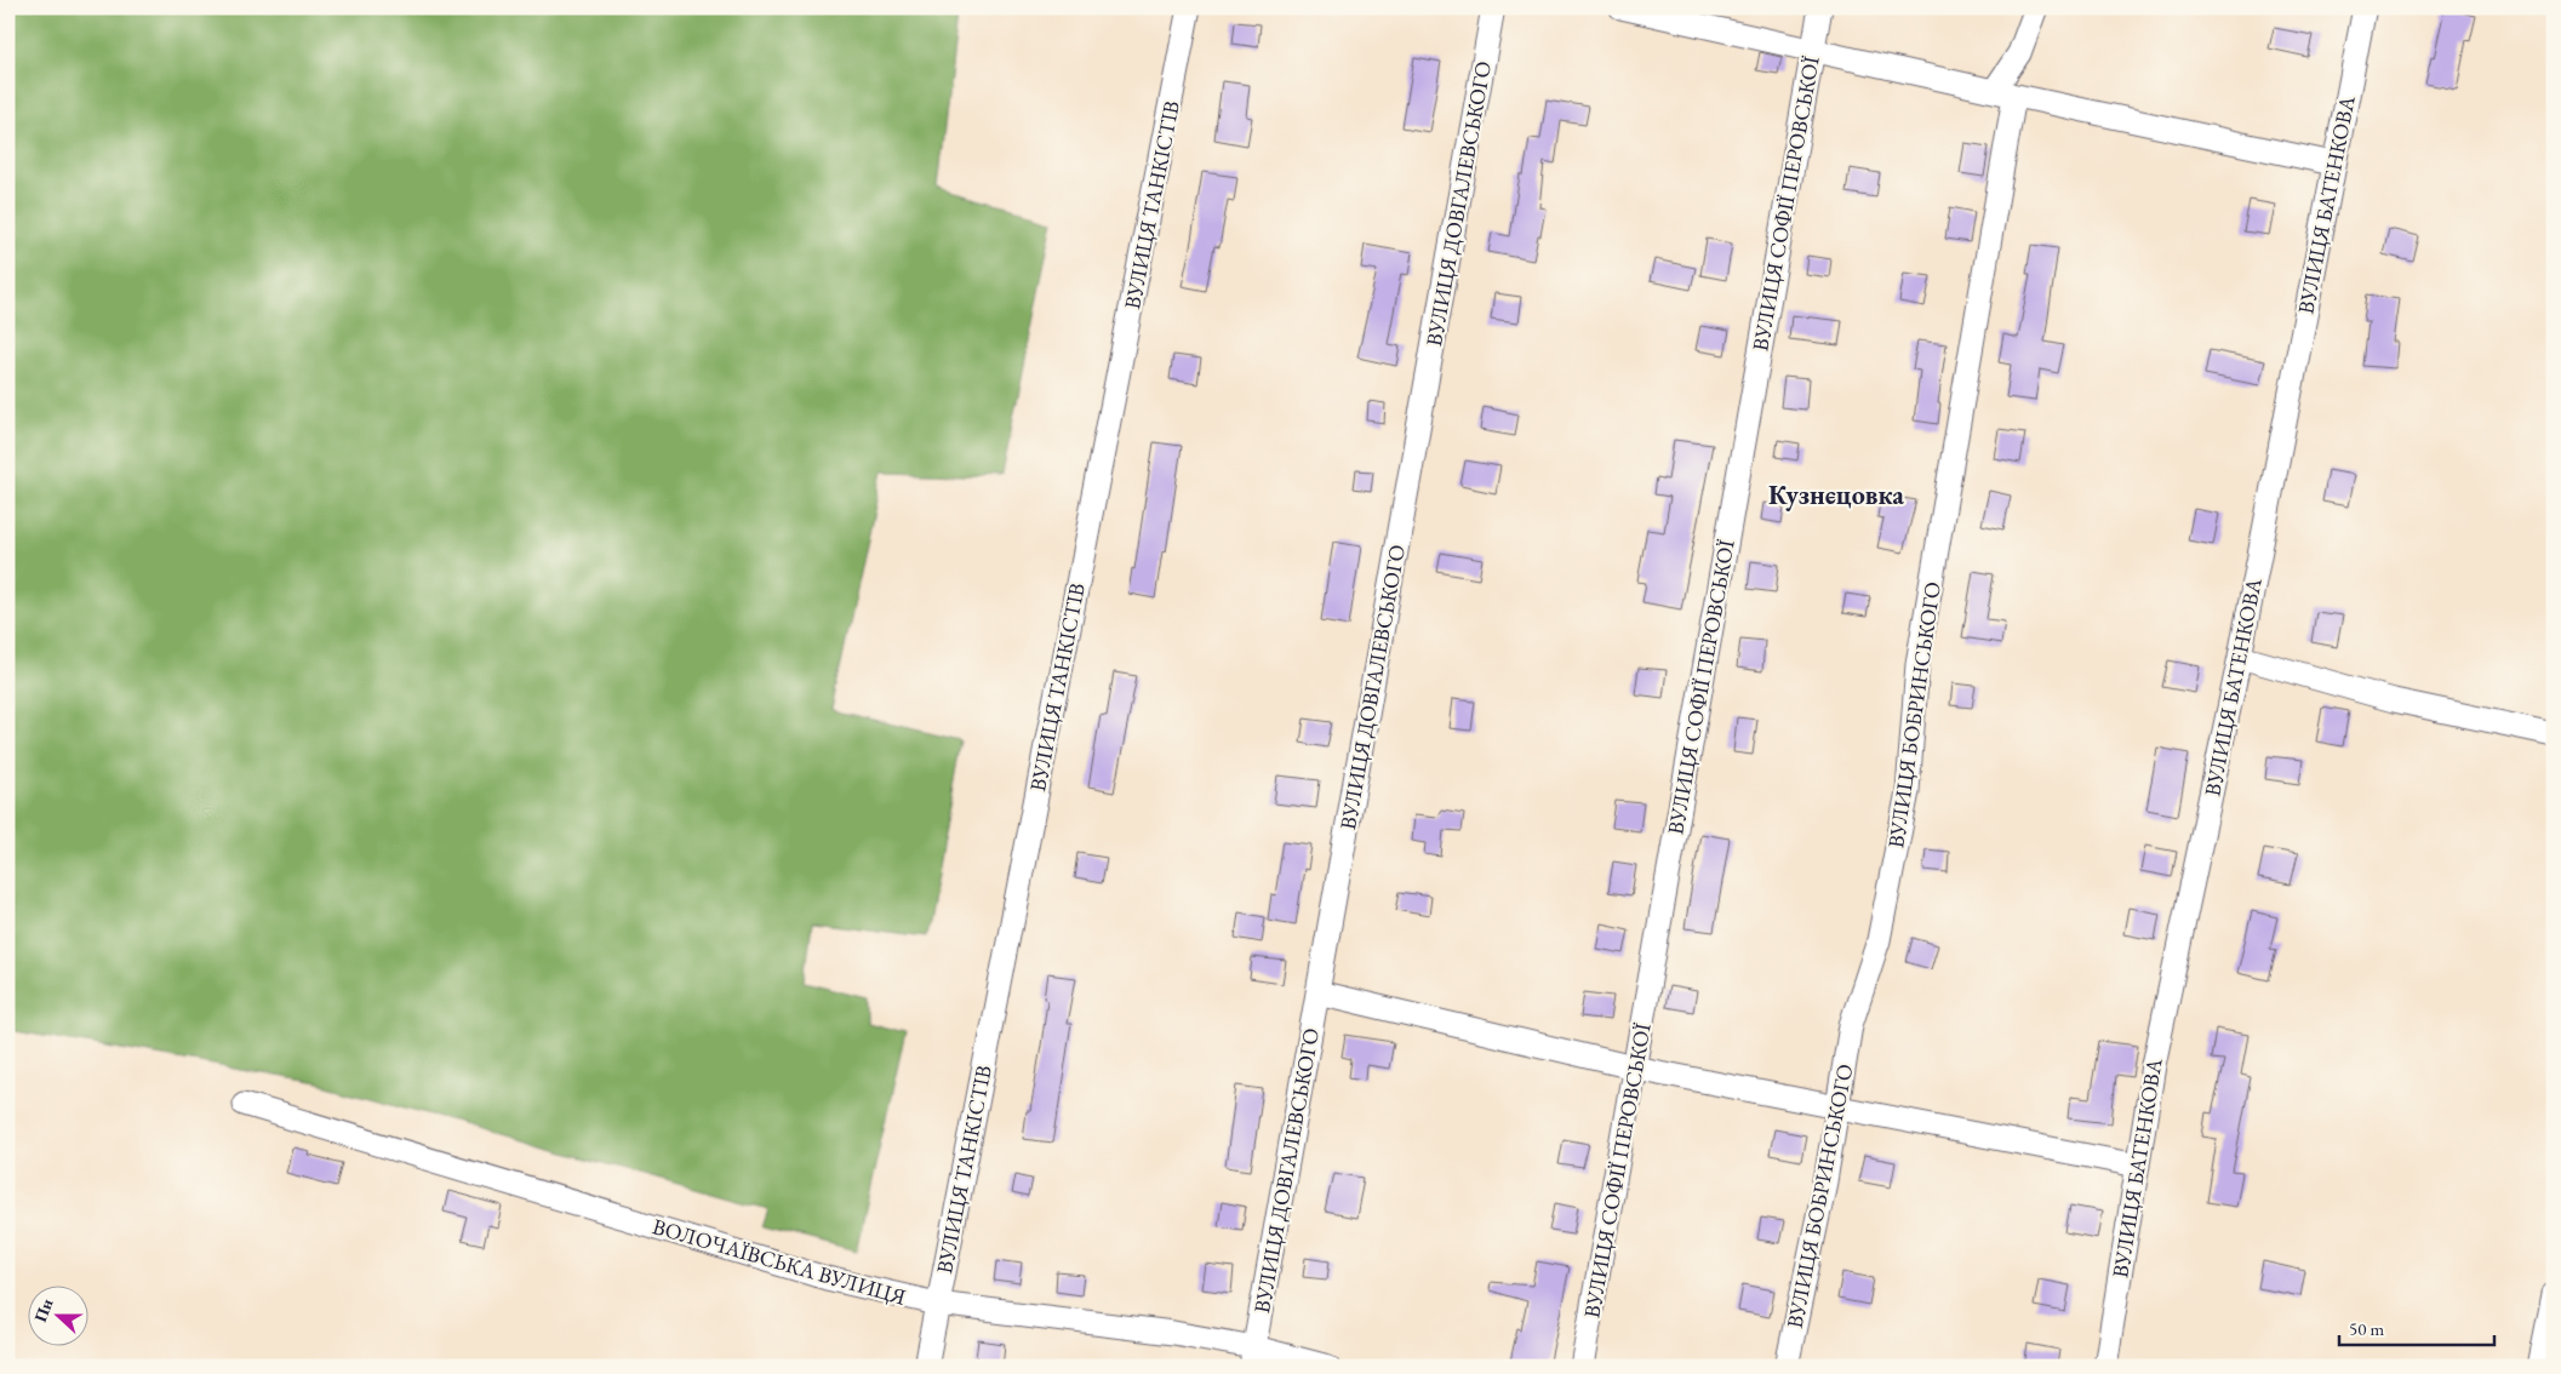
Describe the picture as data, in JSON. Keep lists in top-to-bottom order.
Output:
{
  "streets": {
    "street": [
      "ВУЛИЦЯ ДОВГАЛЕВСЬКОГО",
      "ВУЛИЦЯ СОФІЇ ПЕРОВСЬКОЇ",
      "ВУЛИЦЯ ТАНКІСТІВ",
      "ВУЛИЦЯ БАТЕНКОВА",
      "ВУЛИЦЯ БОБРИНСЬКОГО",
      "ВОЛОЧАЇВСЬКА ВУЛИЦЯ"
    ]
  },
  "crossings": [
    ["ВУЛИЦЯ ДОВГАЛЕВСЬКОГО", "ВОЛОЧАЇВСЬКА ВУЛИЦЯ"],
    ["ВУЛИЦЯ ТАНКІСТІВ", "ВОЛОЧАЇВСЬКА ВУЛИЦЯ"]
  ],
  "districts": ["Кузнєцовка"],
  "scale_bar": "50 m",
  "north": "left"
}
